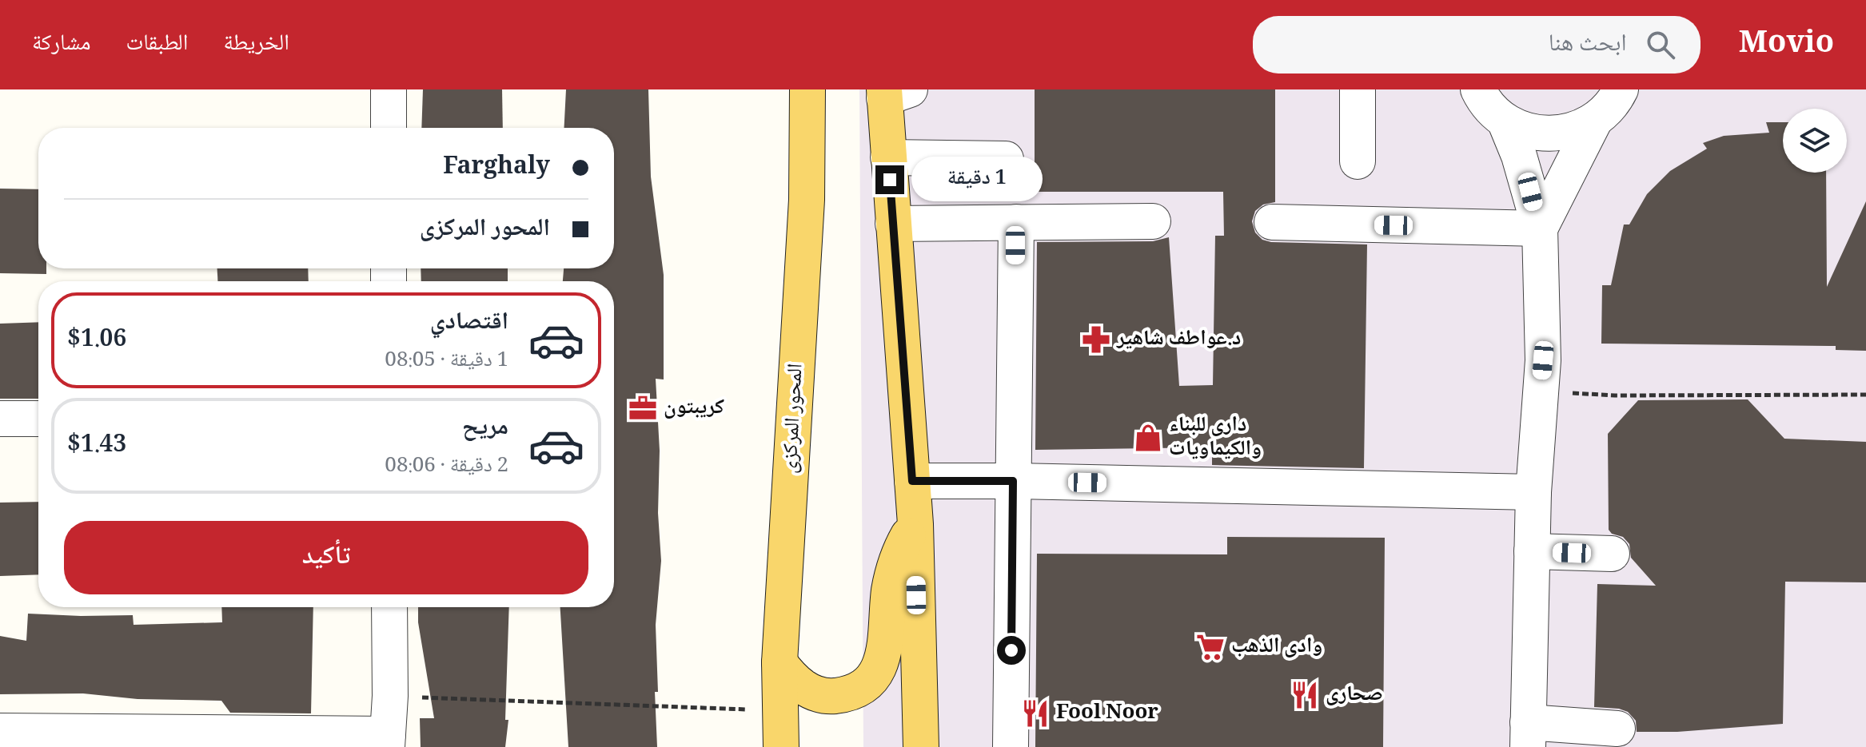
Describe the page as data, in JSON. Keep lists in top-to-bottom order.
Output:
{
  "streets": {
    "main road": ["المحور المركزى"]
  },
  "places": {
    "pharmacy": ["د.عواطف شاهير"],
    "office": ["كريبتون"],
    "shop": ["دارى للبناء والكيماويات"],
    "supermarket": ["وادى الذهب"],
    "restaurant": ["صحارى", "Fool Noor"]
  },
  "page": {
    "header": "Movio",
    "search": "ابحث هنا",
    "nav": ["الخريطة", "الطبقات", "مشاركة"],
    "banner": ["Farghaly", "المحور المركزى"],
    "bubble": "1 دقيقة",
    "list": [
      {
        "name": "اقتصادي",
        "note": "1 دقيقة · 08:05",
        "value": "$1.06"
      },
      {
        "name": "مريح",
        "note": "2 دقيقة · 08:06",
        "value": "$1.43"
      }
    ],
    "buttons": "تأكيد"
  }
}
